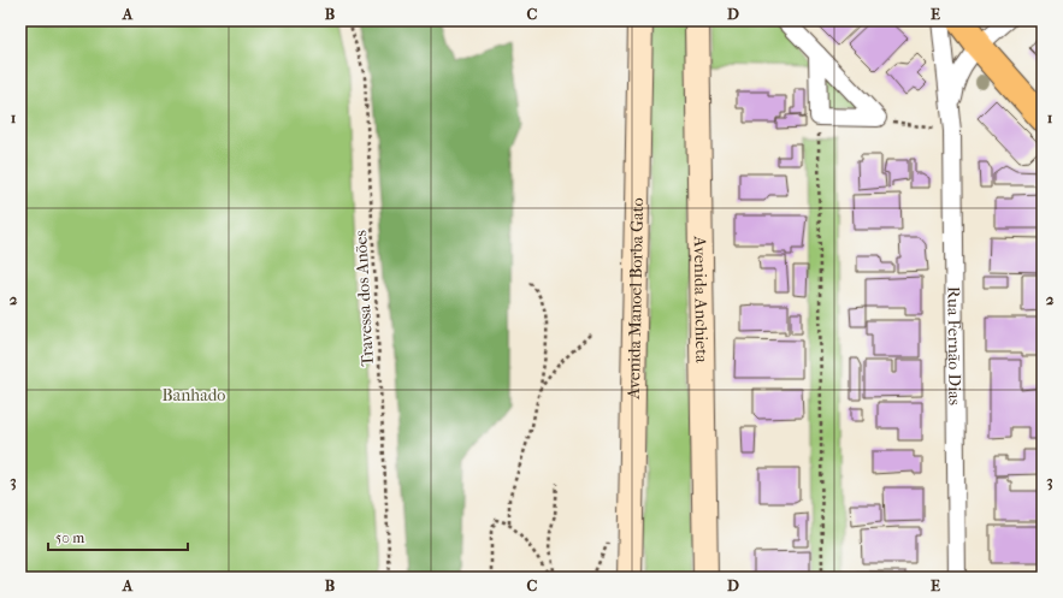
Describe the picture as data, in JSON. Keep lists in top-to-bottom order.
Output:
{
  "streets": {
    "main road": ["Avenida Anchieta", "Avenida Manoel Borba Gato"],
    "street": ["Rua Fernão Dias"],
    "path": ["Travessa dos Anões"]
  },
  "parks": ["Banhado"],
  "scale_bar": "50 m",
  "grid": {
    "columns": [
      "A",
      "B",
      "C",
      "D",
      "E"
    ],
    "rows": ["1", "2", "3"]
  }
}
